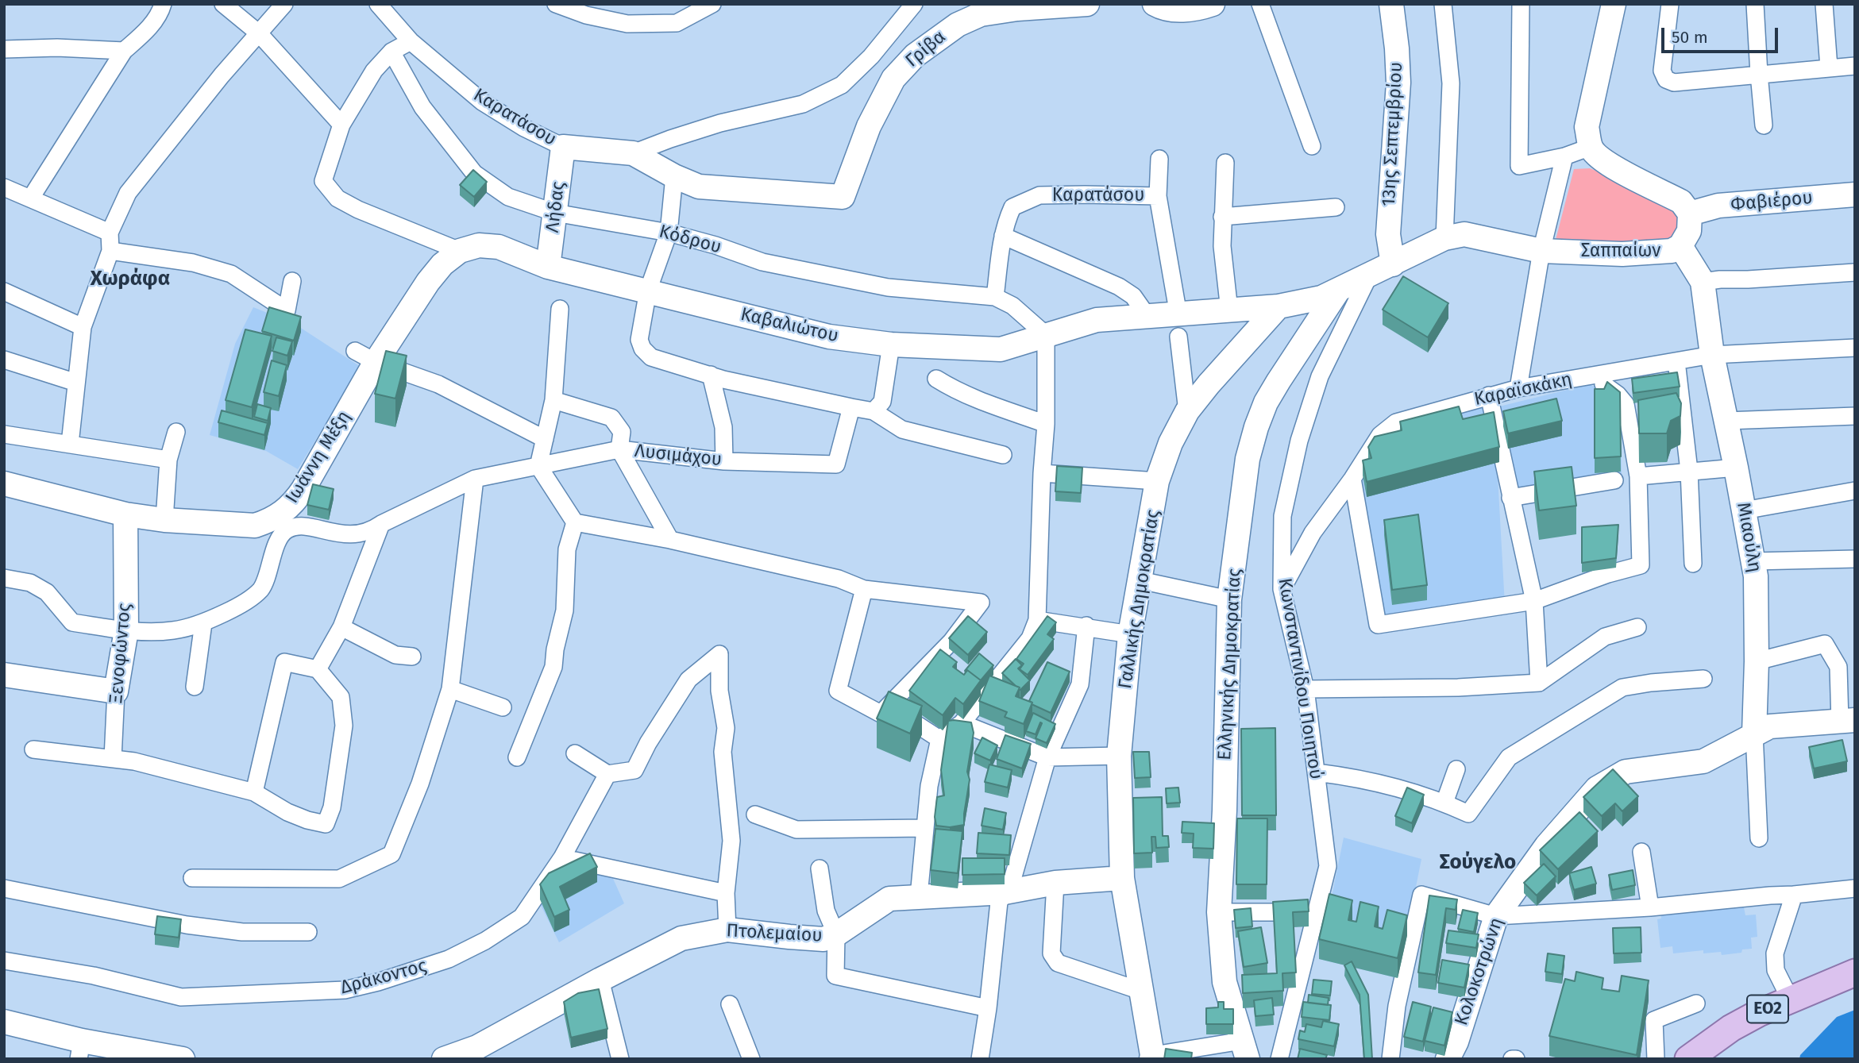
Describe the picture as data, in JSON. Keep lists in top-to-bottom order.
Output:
{
  "streets": {
    "main road": ["ΕΟ2"],
    "street": [
      "Γρίβα",
      "Καρατάσου",
      "13ης Σεπτεμβρίου",
      "Φαβιέρου",
      "Λήδας",
      "Κόδρου",
      "Σαππαίων",
      "Καβαλιώτου",
      "Καραϊσκάκη",
      "Λυσιμάχου",
      "Ιωάννη Μέξη",
      "Μιαούλη",
      "Γαλλικής Δημοκρατίας",
      "Ξενοφώντος",
      "Ελληνικής Δημοκρατίας",
      "Κωνσταντινίδου Ποιητού",
      "Πτολεμαίου",
      "Κολοκοτρώνη",
      "Δράκοντος"
    ]
  },
  "crossings": [
    ["Γρίβα", "Καρατάσου"],
    ["Καρατάσου", "Λήδας"],
    ["13ης Σεπτεμβρίου", "Σαππαίων"],
    ["Φαβιέρου", "Σαππαίων"],
    ["Λήδας", "Κόδρου"],
    ["Λήδας", "Καβαλιώτου"],
    ["Κόδρου", "Καβαλιώτου"],
    ["Σαππαίων", "Μιαούλη"],
    ["Σαππαίων", "Ελληνικής Δημοκρατίας"],
    ["Σαππαίων", "Κωνσταντινίδου Ποιητού"],
    ["Καβαλιώτου", "Ιωάννη Μέξη"],
    ["Καβαλιώτου", "Γαλλικής Δημοκρατίας"],
    ["Καραϊσκάκη", "Μιαούλη"],
    ["Καραϊσκάκη", "Κωνσταντινίδου Ποιητού"],
    ["Λυσιμάχου", "Ξενοφώντος"],
    ["Ιωάννη Μέξη", "Ξενοφώντος"],
    ["Μιαούλη", "Κολοκοτρώνη"],
    ["Γαλλικής Δημοκρατίας", "Πτολεμαίου"]
  ],
  "districts": ["Χωράφα", "Σούγελο"],
  "scale_bar": "50 m"
}
